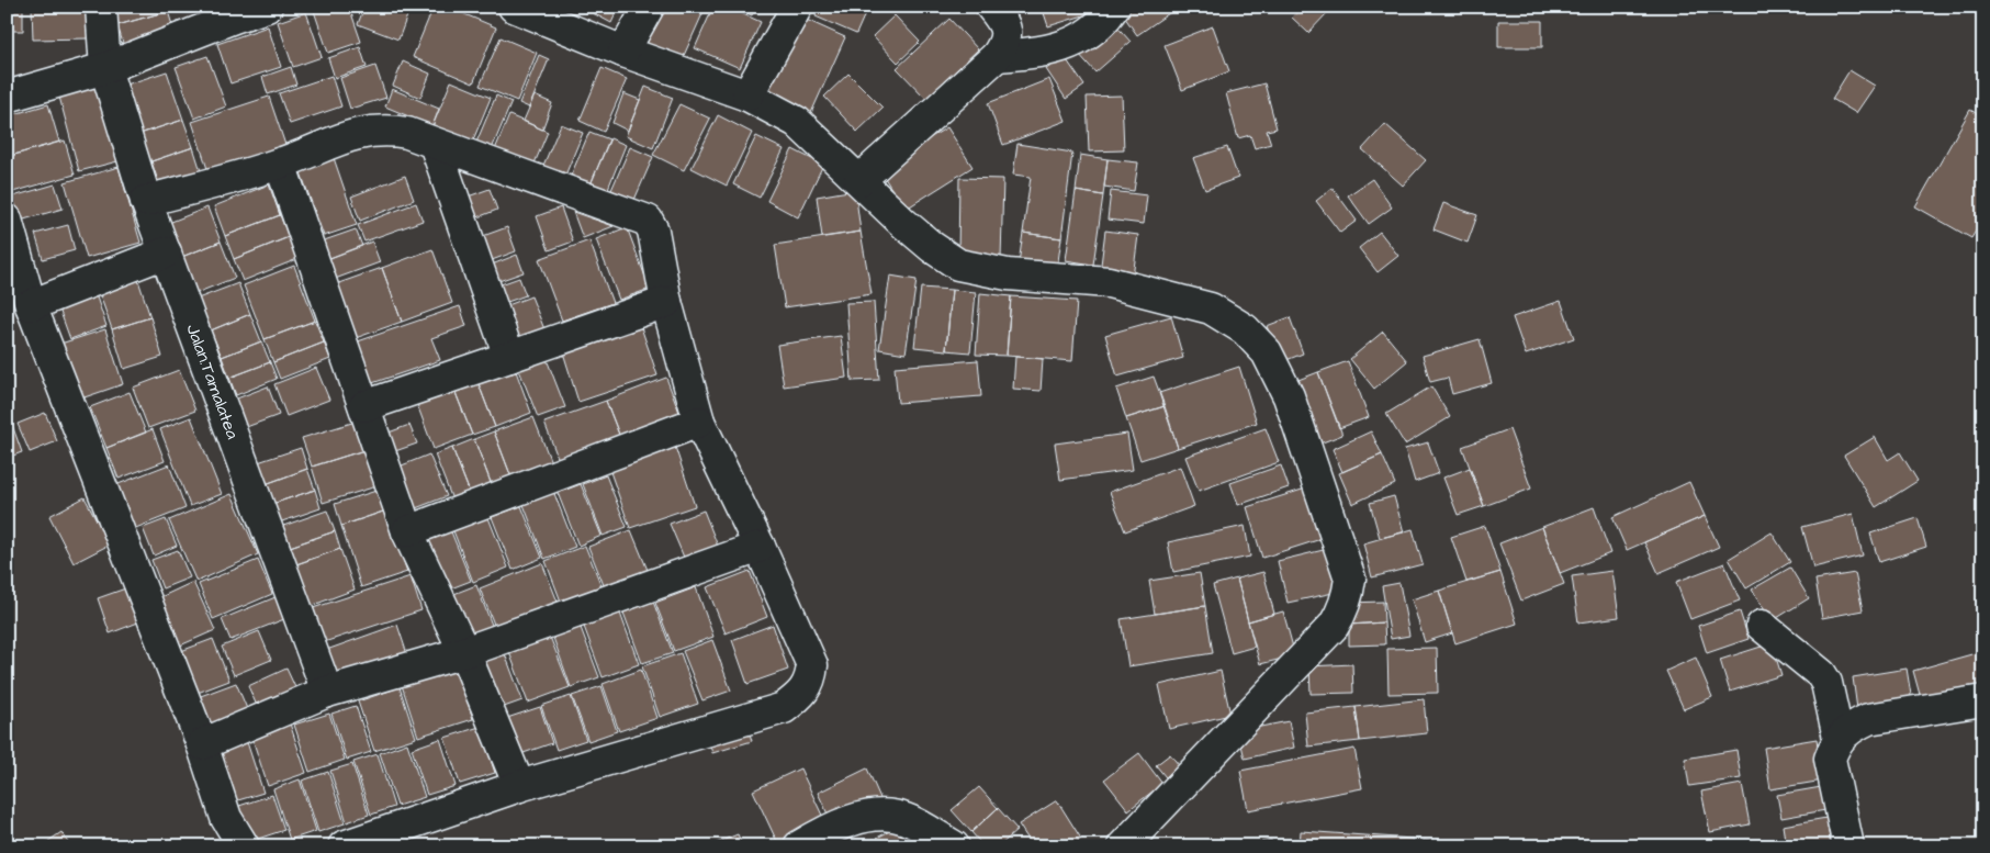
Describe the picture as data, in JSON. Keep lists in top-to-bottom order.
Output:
{
  "streets": {
    "street": ["Jalan.Tamalatea"]
  }
}
